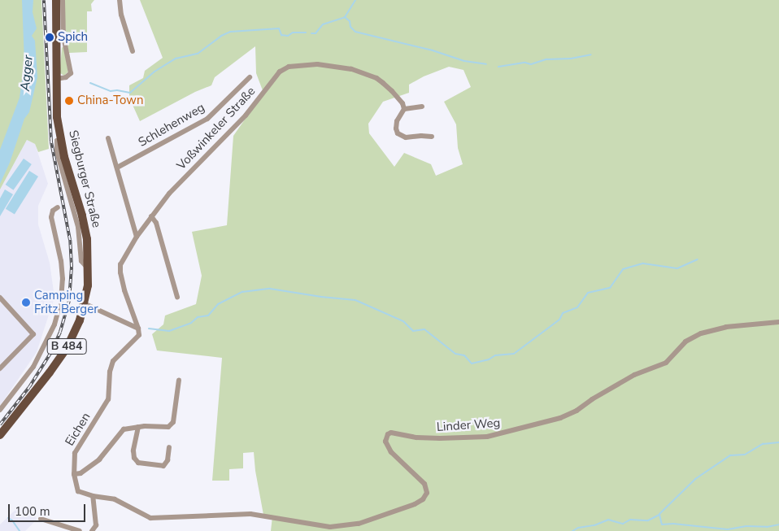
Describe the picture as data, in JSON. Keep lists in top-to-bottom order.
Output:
{
  "streets": {
    "main road": ["Siegburger Straße", "B 484"],
    "street": [
      "Schlehenweg",
      "Voßwinkeler Straße",
      "Linder Weg",
      "Eichen"
    ]
  },
  "crossings": [
    ["Voßwinkeler Straße", "Eichen"],
    ["Linder Weg", "Eichen"]
  ],
  "water": ["Agger"],
  "places": ["Spich", "China-Town", "Camping Fritz Berger"],
  "scale_bar": "100 m"
}
